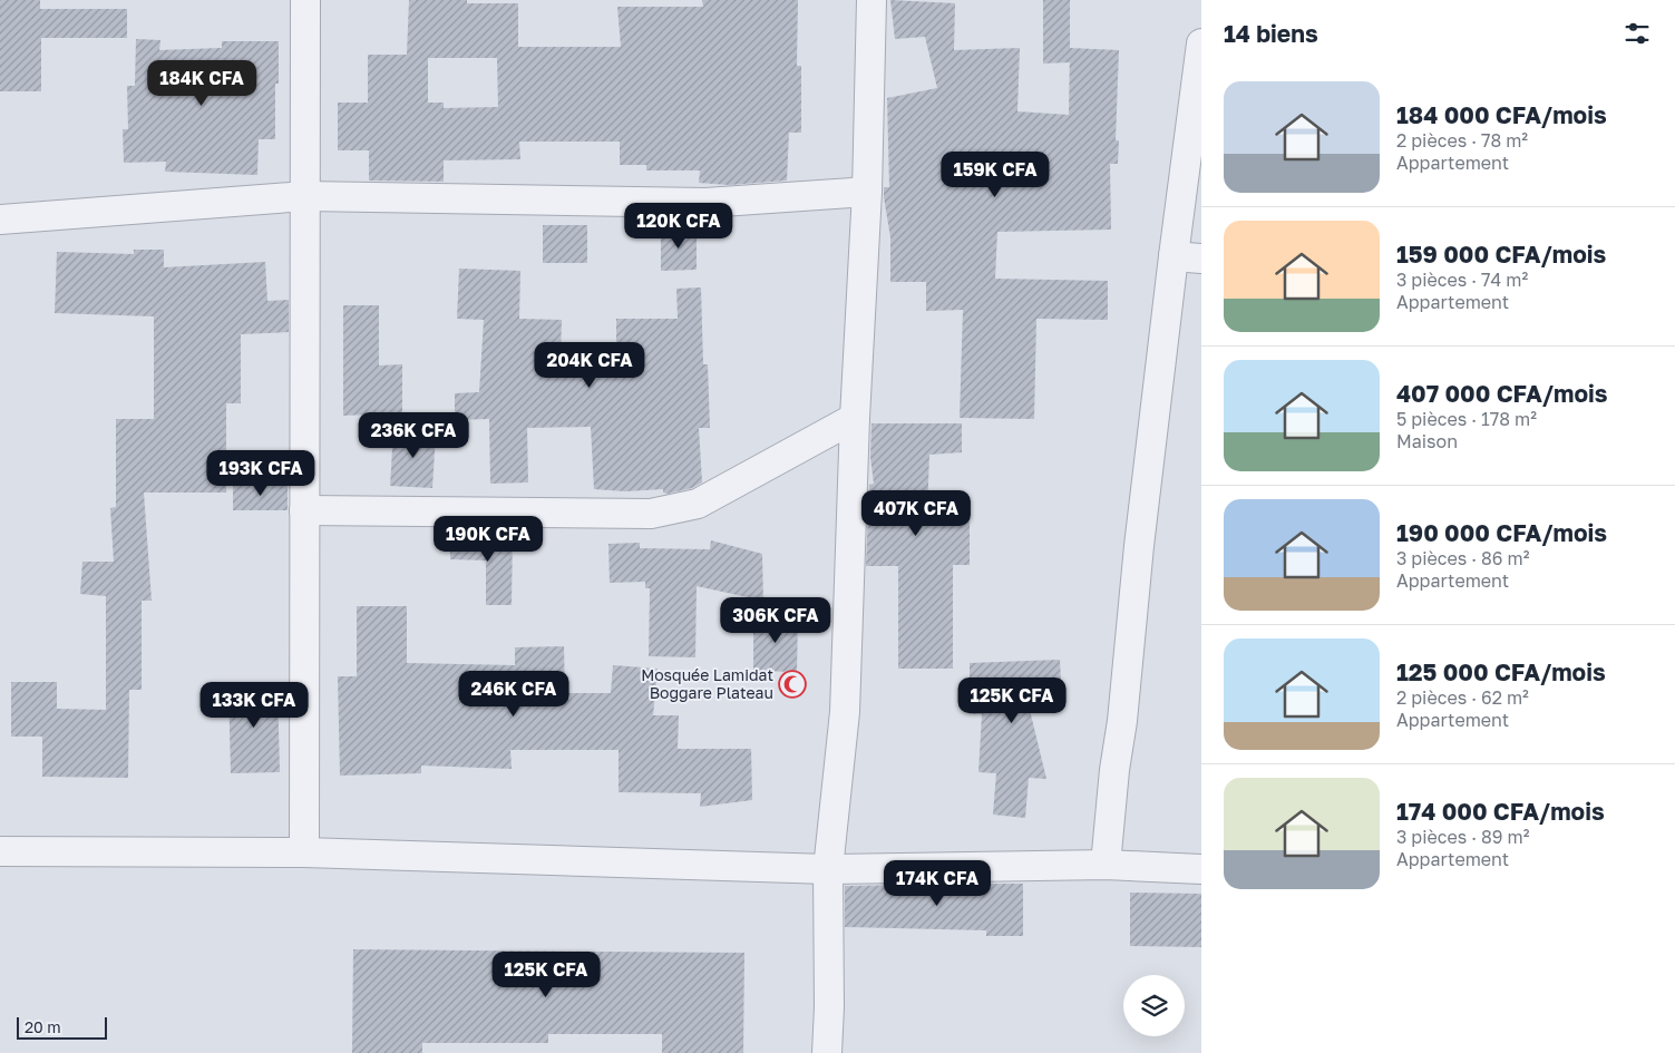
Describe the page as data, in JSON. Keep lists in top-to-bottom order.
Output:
{
  "places": {
    "mosque": ["Mosquée Lamidat Boggare Plateau"]
  },
  "scale_bar": "20 m",
  "page": {
    "heading": "14 biens",
    "price": [
      "184K CFA",
      "159K CFA",
      "120K CFA",
      "204K CFA",
      "236K CFA",
      "193K CFA",
      "407K CFA",
      "190K CFA",
      "306K CFA",
      "246K CFA",
      "125K CFA",
      "133K CFA",
      "174K CFA",
      "125K CFA"
    ],
    "list": [
      {
        "name": "184 000 CFA/mois",
        "note": "2 pièces · 78 m² · Appartement"
      },
      {
        "name": "159 000 CFA/mois",
        "note": "3 pièces · 74 m² · Appartement"
      },
      {
        "name": "407 000 CFA/mois",
        "note": "5 pièces · 178 m² · Maison"
      },
      {
        "name": "190 000 CFA/mois",
        "note": "3 pièces · 86 m² · Appartement"
      },
      {
        "name": "125 000 CFA/mois",
        "note": "2 pièces · 62 m² · Appartement"
      },
      {
        "name": "174 000 CFA/mois",
        "note": "3 pièces · 89 m² · Appartement"
      }
    ],
    "scale": "20 m"
  }
}
